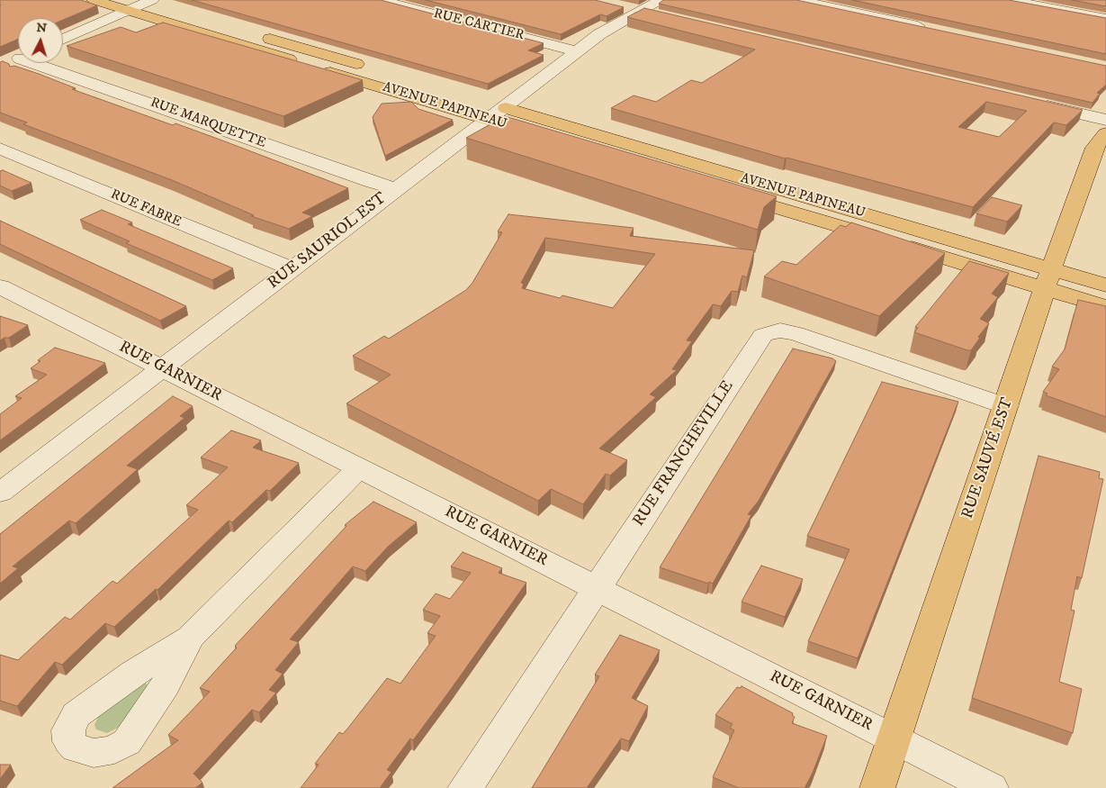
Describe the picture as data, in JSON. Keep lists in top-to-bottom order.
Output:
{
  "streets": {
    "main road": ["AVENUE PAPINEAU", "RUE SAUVÉ EST"],
    "street": [
      "RUE CARTIER",
      "RUE MARQUETTE",
      "RUE FABRE",
      "RUE SAURIOL EST",
      "RUE GARNIER",
      "RUE FRANCHEVILLE"
    ]
  },
  "crossings": [
    ["RUE CARTIER", "RUE SAURIOL EST"],
    ["AVENUE PAPINEAU", "RUE SAURIOL EST"],
    ["AVENUE PAPINEAU", "RUE SAUVÉ EST"],
    ["RUE MARQUETTE", "RUE SAURIOL EST"],
    ["RUE FABRE", "RUE SAURIOL EST"],
    ["RUE SAURIOL EST", "RUE GARNIER"],
    ["RUE GARNIER", "RUE FRANCHEVILLE"],
    ["RUE GARNIER", "RUE SAUVÉ EST"],
    ["RUE FRANCHEVILLE", "RUE SAUVÉ EST"]
  ],
  "north": "top"
}
